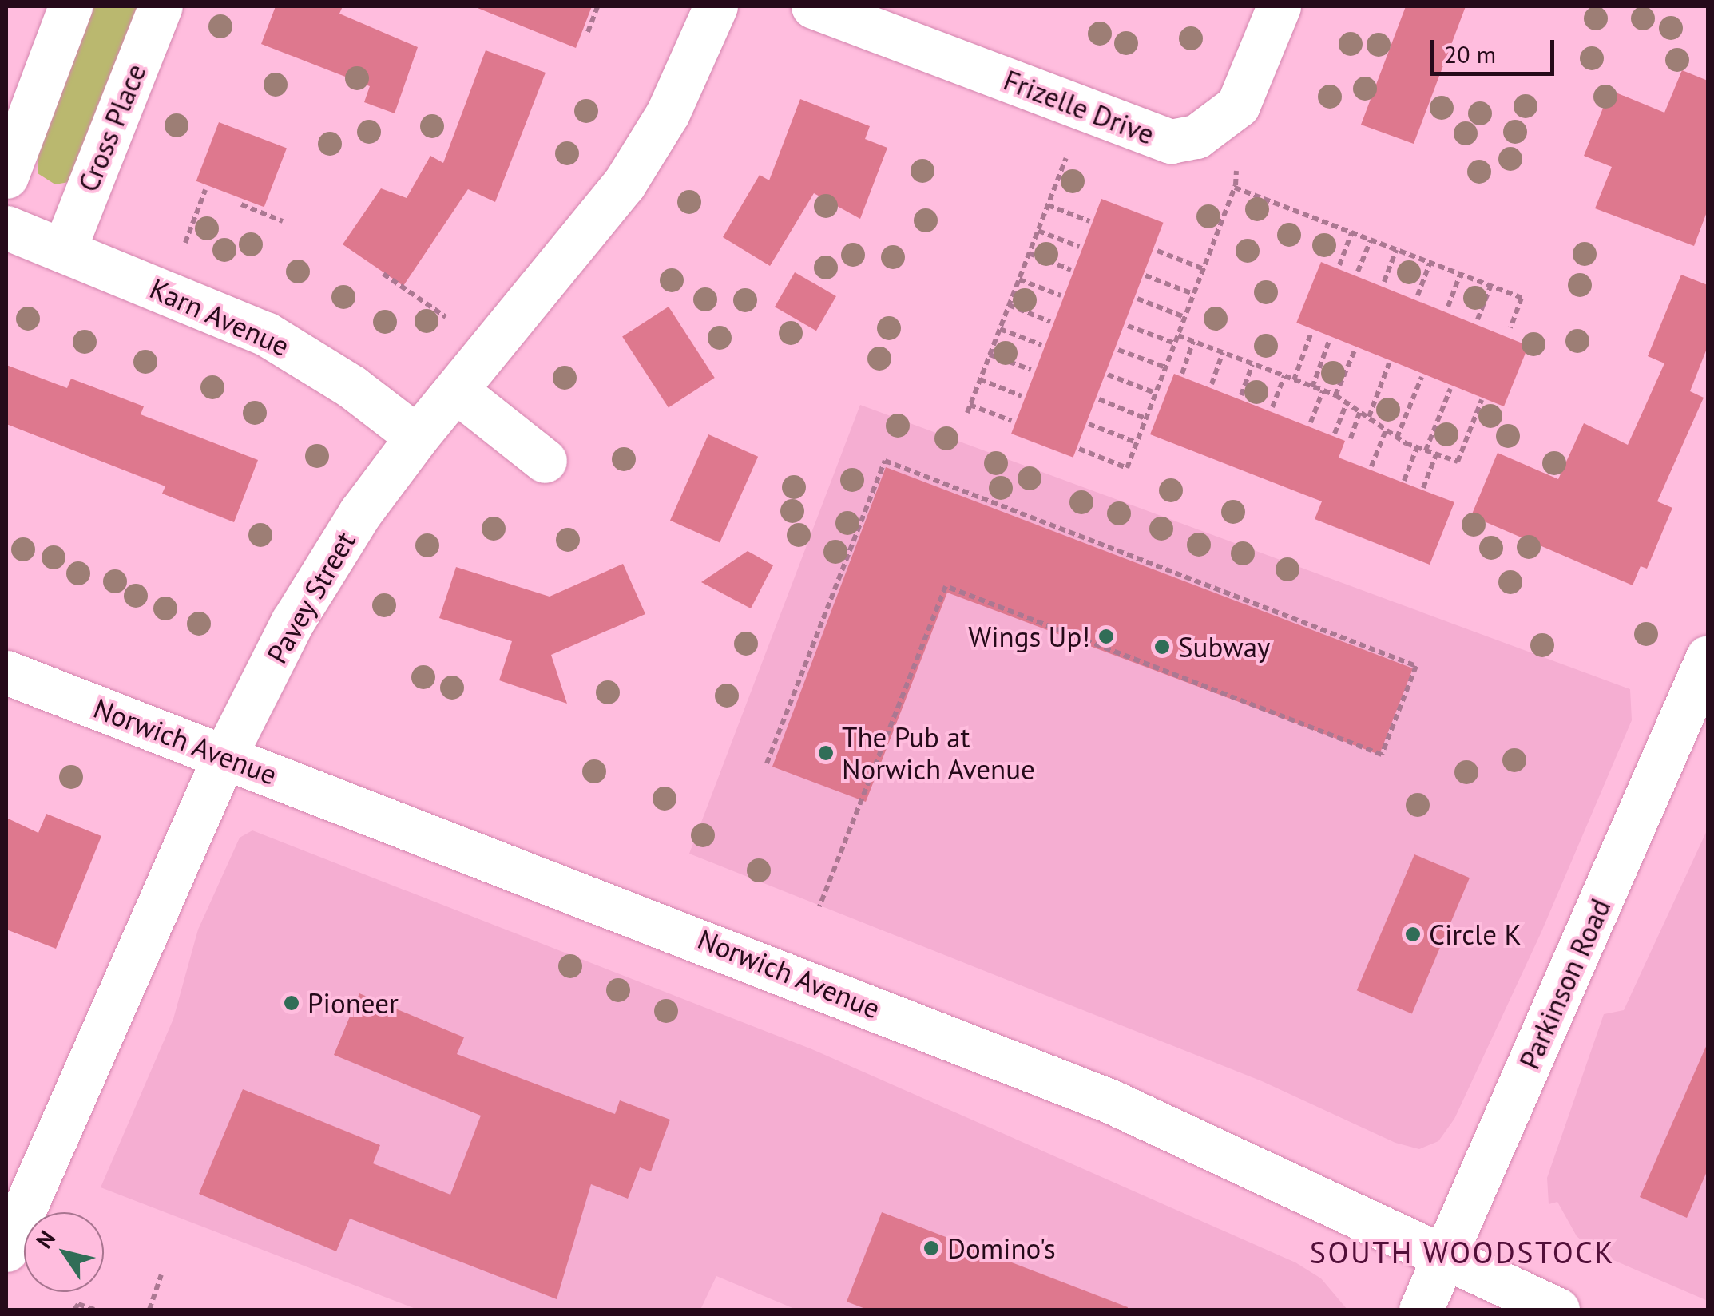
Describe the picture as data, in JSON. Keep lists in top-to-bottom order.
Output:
{
  "streets": {
    "street": [
      "Frizelle Drive",
      "Cross Place",
      "Karn Avenue",
      "Pavey Street",
      "Norwich Avenue",
      "Parkinson Road"
    ]
  },
  "crossings": [
    ["Cross Place", "Karn Avenue"],
    ["Karn Avenue", "Pavey Street"],
    ["Pavey Street", "Norwich Avenue"],
    ["Norwich Avenue", "Parkinson Road"]
  ],
  "districts": ["SOUTH WOODSTOCK"],
  "places": [
    "Wings Up!",
    "Subway",
    "The Pub at Norwich Avenue",
    "Circle K",
    "Pioneer",
    "Domino's"
  ],
  "scale_bar": "20 m",
  "north": "top left"
}
